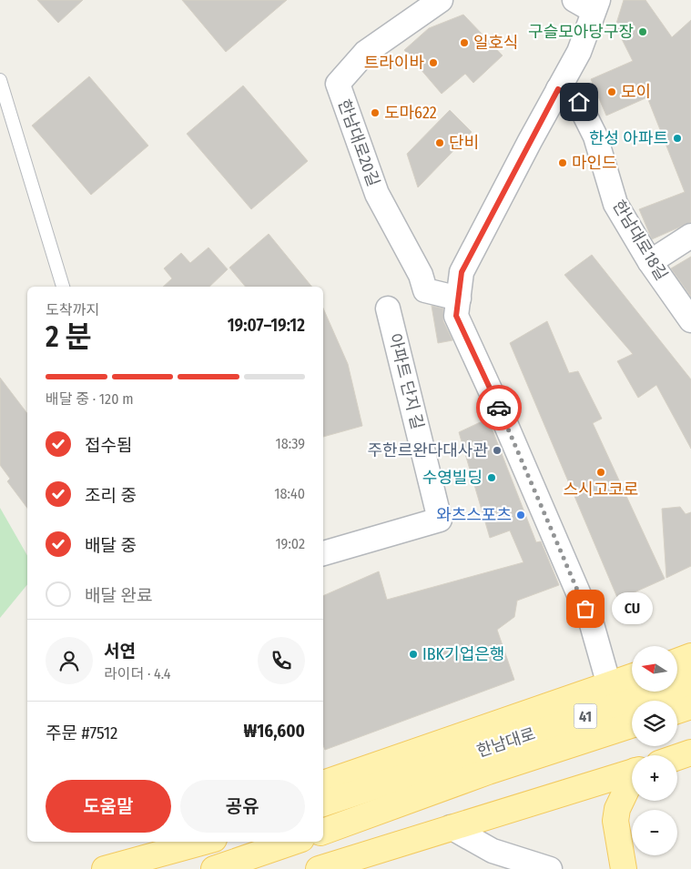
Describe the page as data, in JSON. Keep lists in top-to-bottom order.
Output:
{
  "streets": {
    "main road": ["41", "한남대로"],
    "street": ["한남대로20길", "한남대로18길", "아파트 단지 길"]
  },
  "places": [
    "구슬모아당구장",
    "일호식",
    "트라이바",
    "모이",
    "도마622",
    "한성 아파트",
    "단비",
    "마인드",
    "주한르완다대사관",
    "스시고코로",
    "수영빌딩",
    "와츠스포츠",
    "CU",
    "IBK기업은행"
  ],
  "north": "left",
  "page": {
    "heading": ["2 분", "도착까지", "19:07–19:12"],
    "panel": [
      "서연",
      "라이더 · 4.4",
      "주문 #7512",
      "₩16,600"
    ],
    "bar": "배달 중 · 120 m",
    "list": [
      ["접수됨", "18:39"],
      ["조리 중", "18:40"],
      ["배달 중", "19:02"],
      "배달 완료"
    ],
    "bubble": "CU",
    "map_buttons": ["+", "−"],
    "buttons": ["도움말", "공유"]
  }
}
